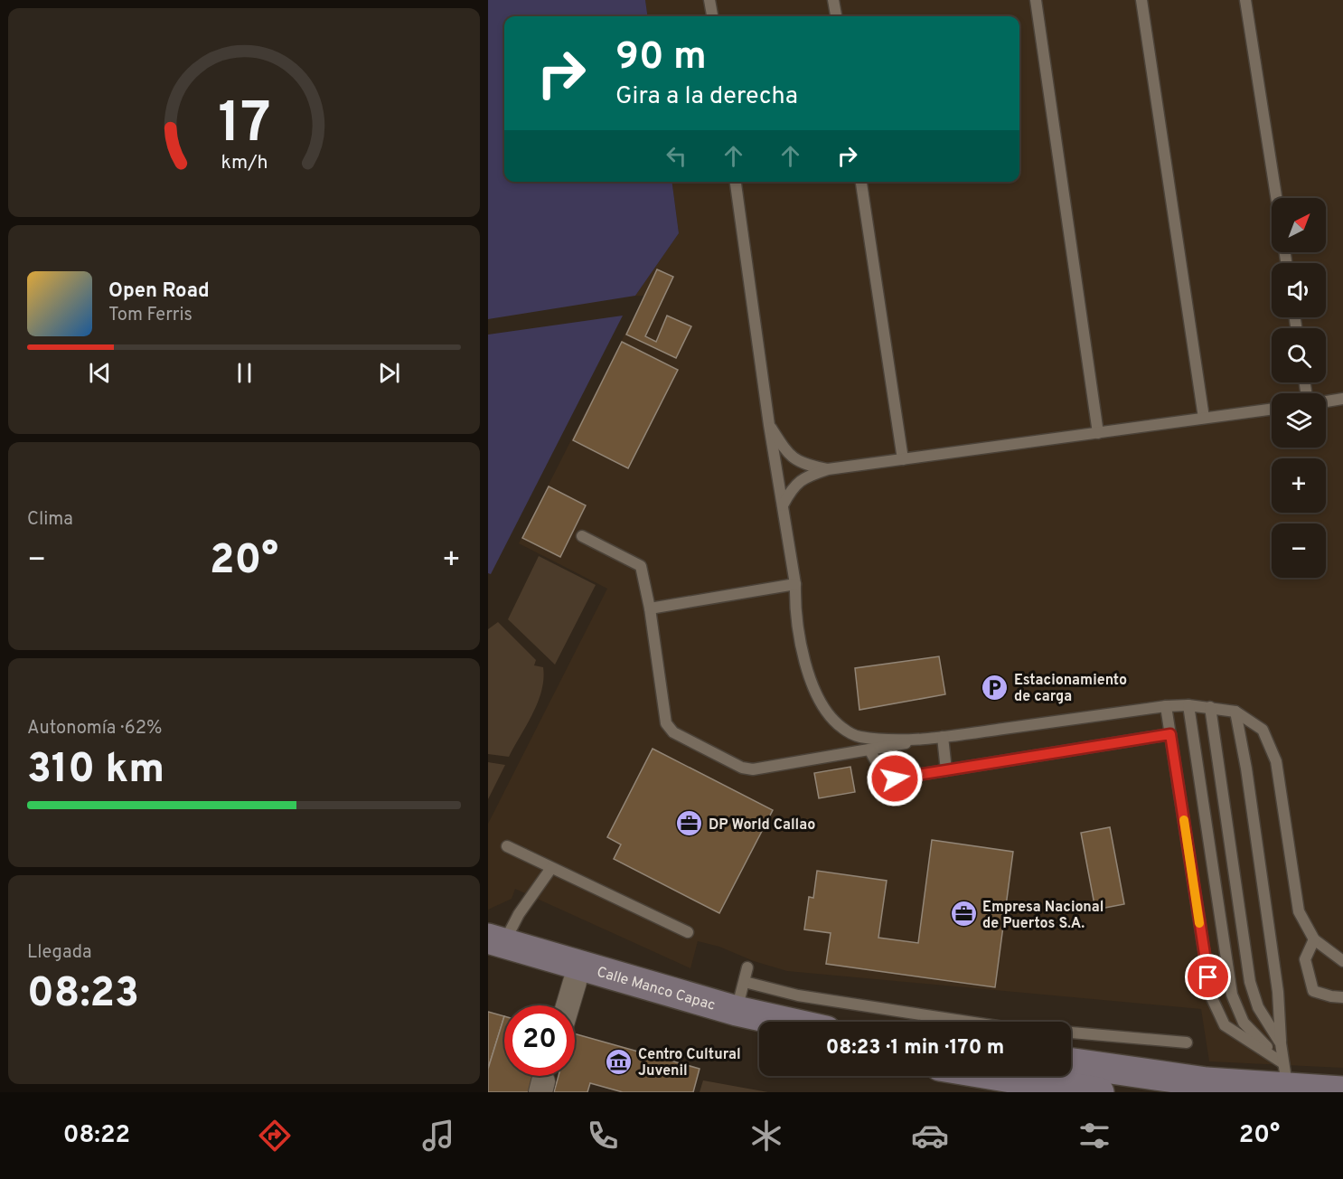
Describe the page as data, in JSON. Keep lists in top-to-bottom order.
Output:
{
  "streets": {
    "main road": ["Calle Manco Capac"]
  },
  "places": {
    "parking": ["Estacionamiento de carga"],
    "office": ["DP World Callao", "Empresa Nacional de Puertos S.A."],
    "museum": ["Centro Cultural Juvenil"]
  },
  "north": "top right",
  "page": {
    "turn": ["90 m", "Gira a la derecha"],
    "map_buttons": ["+", "−"],
    "song": ["Open Road", "Tom Ferris"],
    "tile": [
      "Clima",
      ["Autonomía · 62%", "310 km"],
      ["Llegada", "08:23"]
    ],
    "heat": ["−", "20°", "+"],
    "limit": "20",
    "trip": "08:23 · 1 min · 170 m",
    "tabs": ["08:22", "20°"],
    "gauge": ["17", "km/h"]
  }
}
